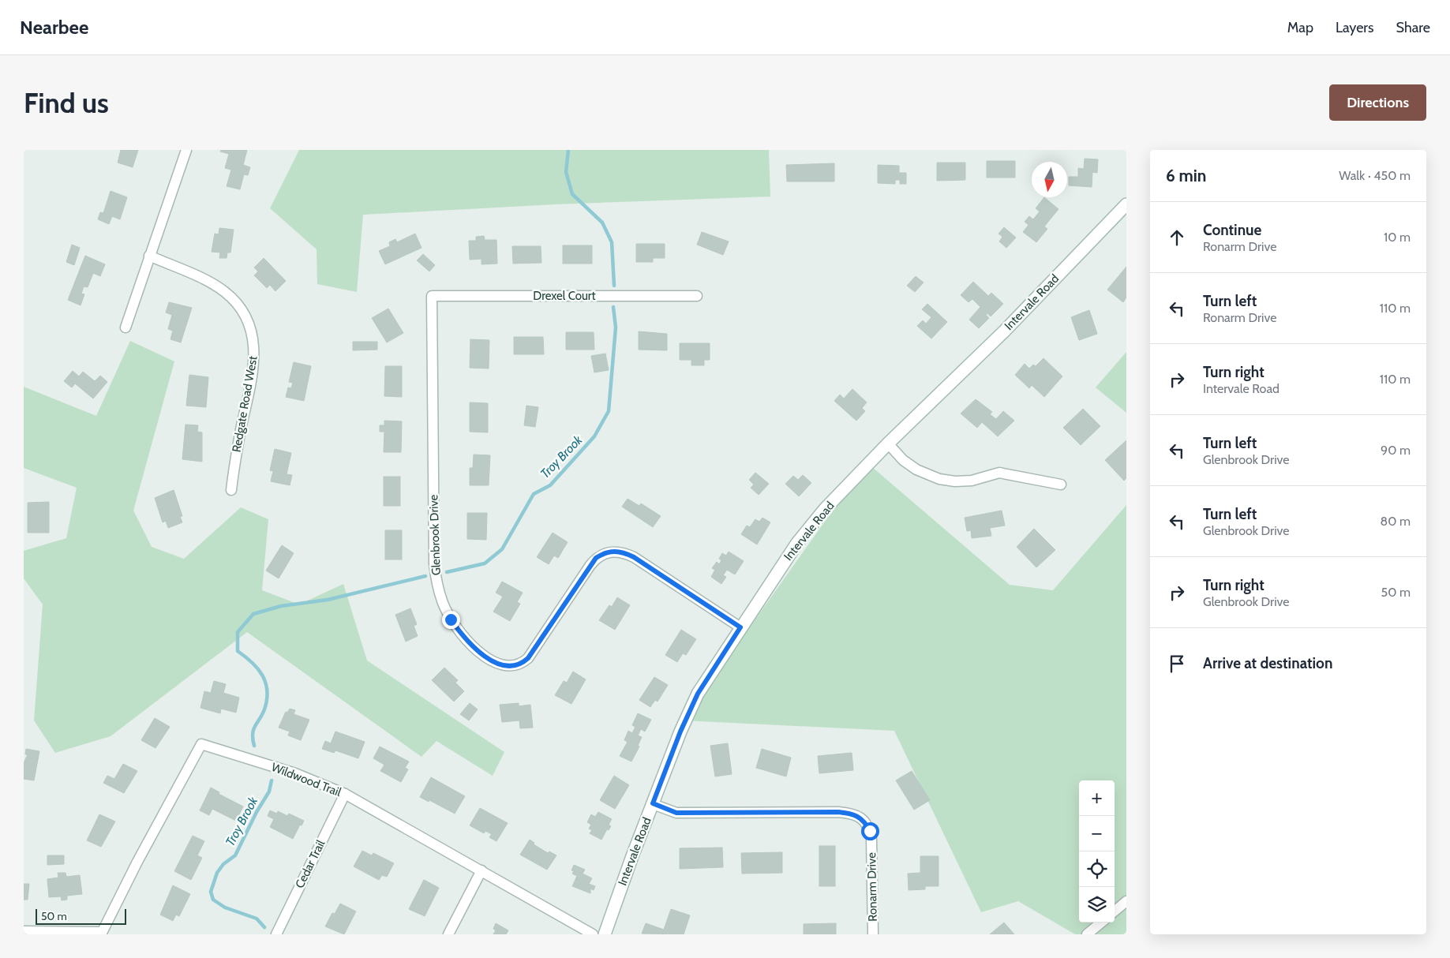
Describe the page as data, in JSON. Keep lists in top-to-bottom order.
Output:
{
  "streets": {
    "street": [
      "Drexel Court",
      "Intervale Road",
      "Redgate Road West",
      "Glenbrook Drive",
      "Wildwood Trail",
      "Cedar Trail",
      "Ronarm Drive"
    ]
  },
  "crossings": [
    ["Drexel Court", "Glenbrook Drive"],
    ["Intervale Road", "Glenbrook Drive"],
    ["Intervale Road", "Ronarm Drive"],
    ["Wildwood Trail", "Cedar Trail"]
  ],
  "water": ["Troy Brook"],
  "scale_bar": "50 m",
  "north": "bottom",
  "page": {
    "header": "Nearbee",
    "nav": ["Map", "Layers", "Share"],
    "buttons": "Directions",
    "title": "Find us",
    "heading": ["6 min", "Walk · 450 m"],
    "list": [
      ["Continue", "Ronarm Drive", "10 m"],
      ["Turn left", "Ronarm Drive", "110 m"],
      ["Turn right", "Intervale Road", "110 m"],
      ["Turn left", "Glenbrook Drive", "90 m"],
      ["Turn left", "Glenbrook Drive", "80 m"],
      ["Turn right", "Glenbrook Drive", "50 m"],
      "Arrive at destination"
    ],
    "map_buttons": ["+", "−"],
    "scale": "50 m"
  }
}
